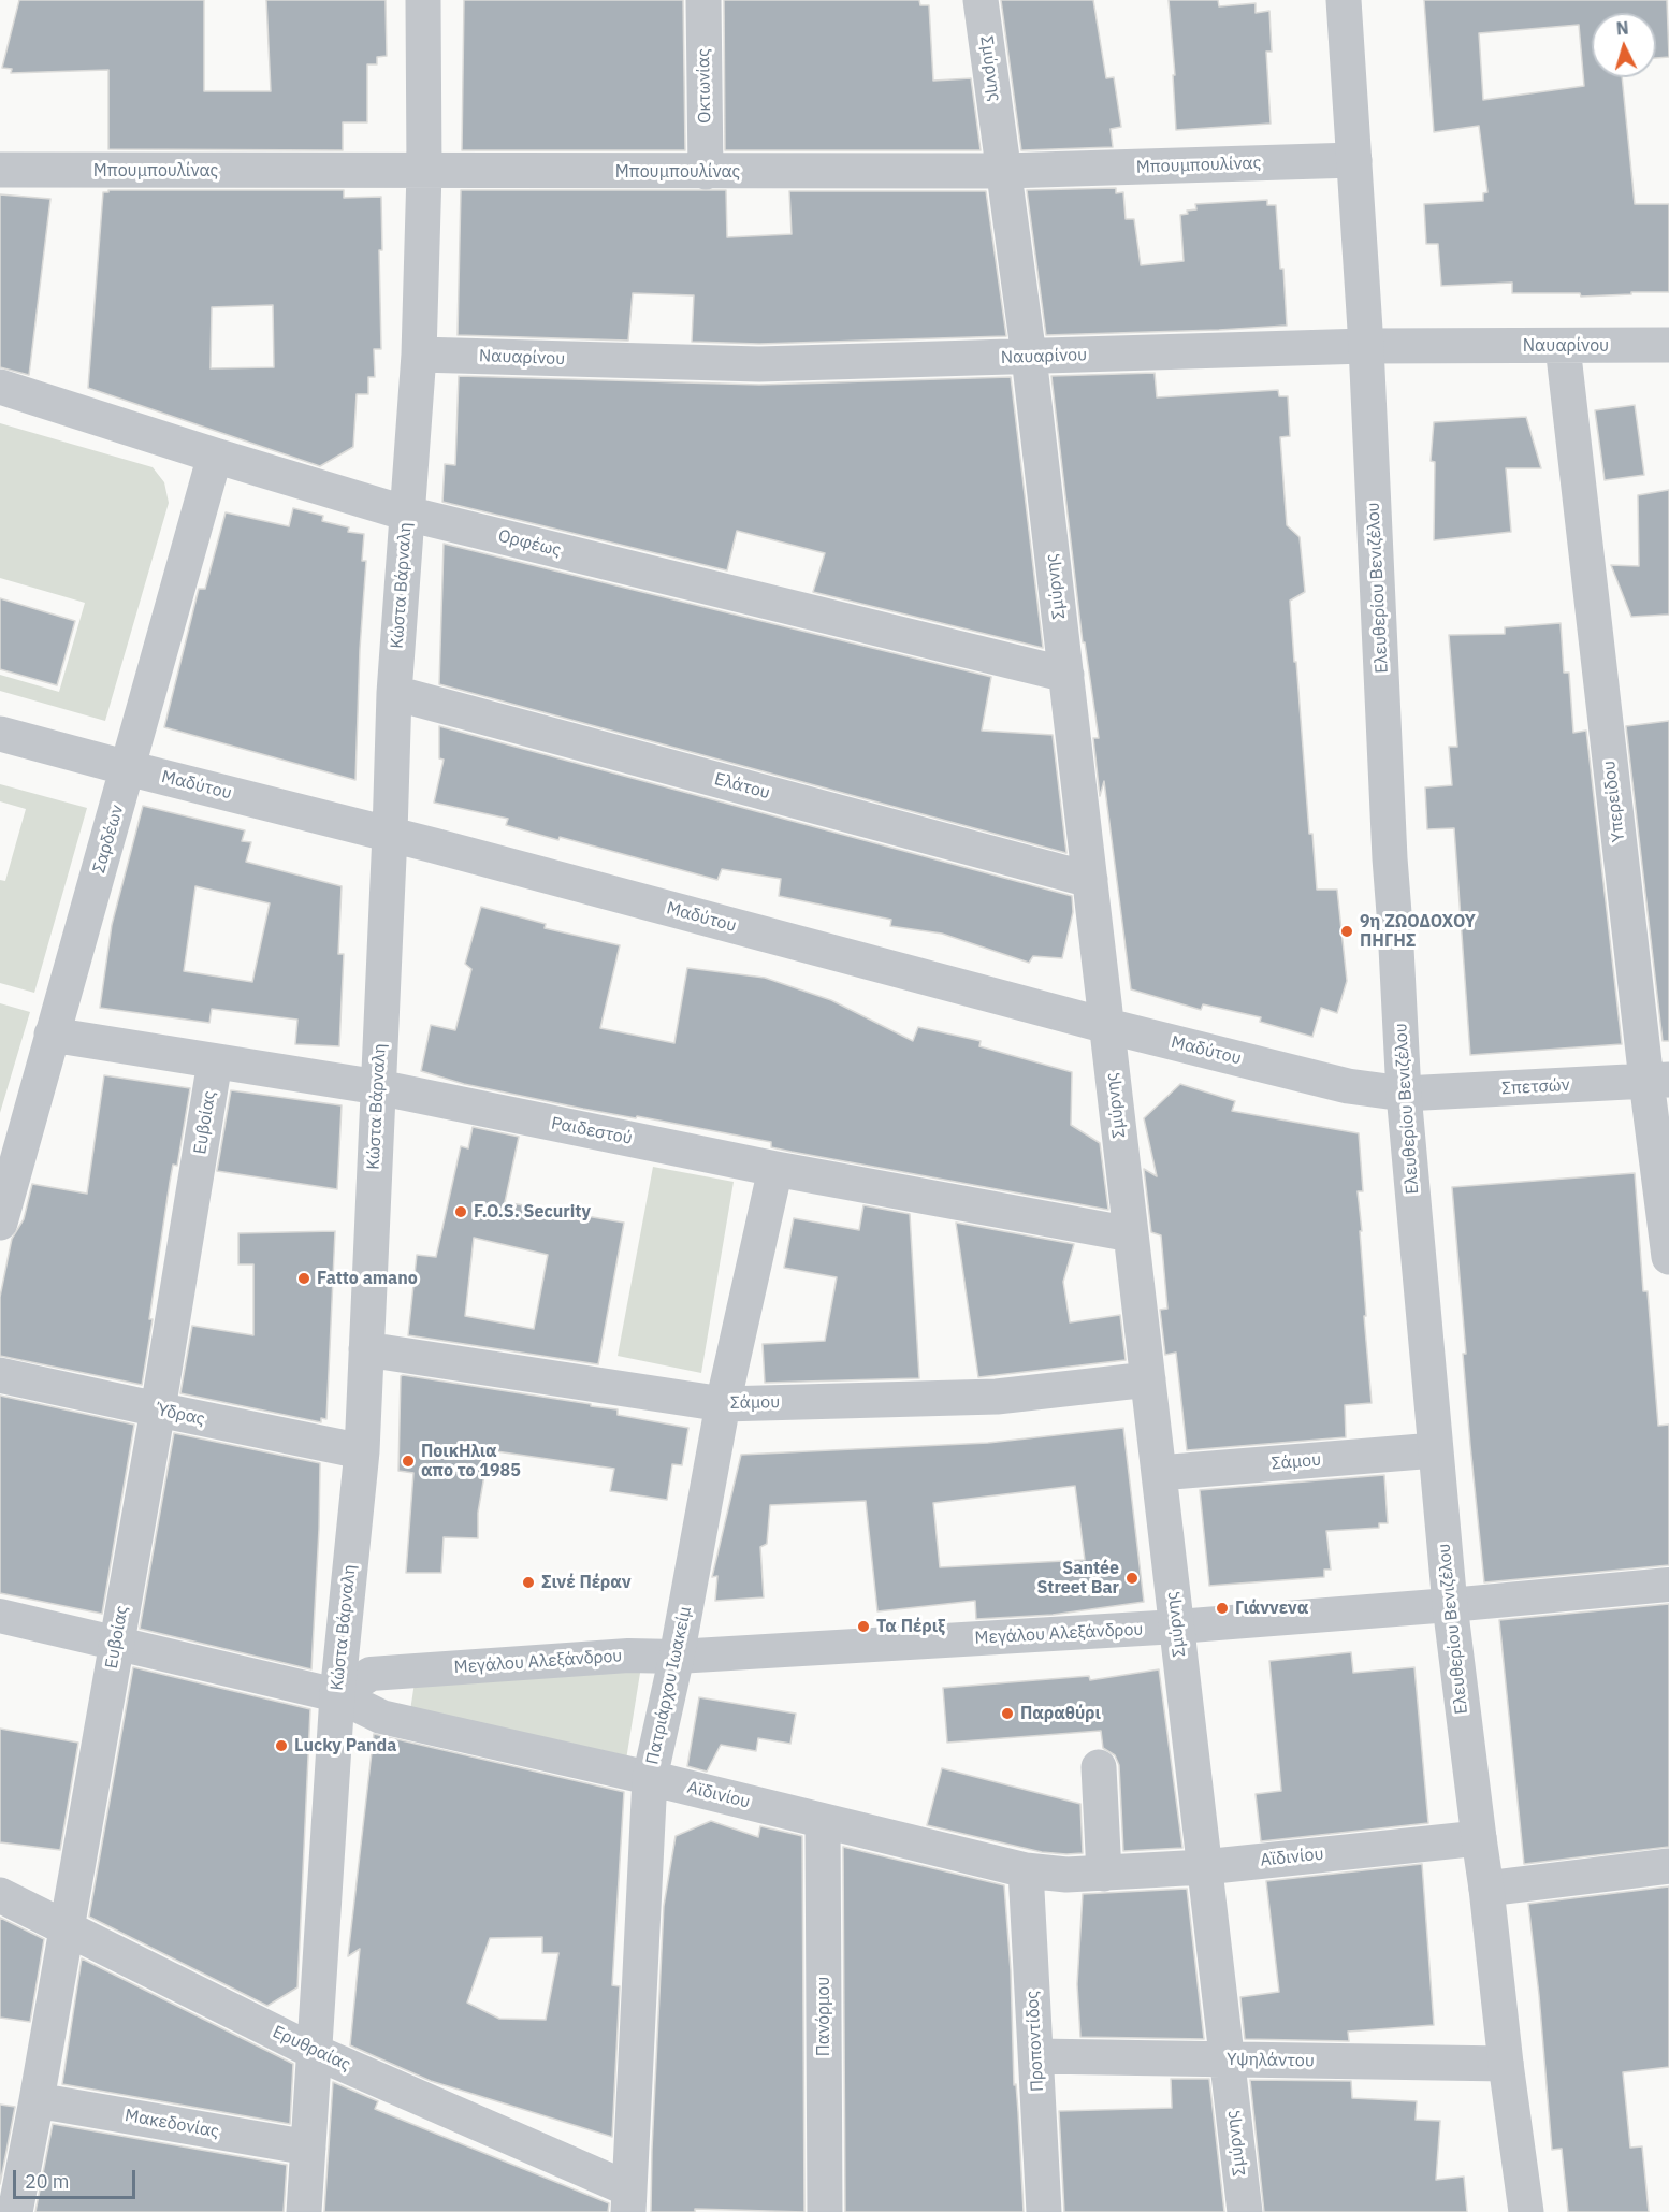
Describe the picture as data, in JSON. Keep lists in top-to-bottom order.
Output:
{
  "streets": {
    "street": [
      "Σμύρνης",
      "Οκτωνίας",
      "Μπουμπουλίνας",
      "Ναυαρίνου",
      "Ορφέως",
      "Κώστα Βάρναλη",
      "Ελευθερίου Βενιζέλου",
      "Μαδύτου",
      "Ελάτου",
      "Υπερείδου",
      "Σαρδέων",
      "Σπετσών",
      "Ευβοίας",
      "Ραιδεστού",
      "Σάμου",
      "Ύδρας",
      "Μεγάλου Αλεξάνδρου",
      "Πατριάρχου Ιωακείμ",
      "Αϊδινίου",
      "Πανόρμου",
      "Προποντίδος",
      "Ερυθραίας",
      "Υψηλάντου",
      "Μακεδονίας"
    ]
  },
  "crossings": [
    ["Σμύρνης", "Μπουμπουλίνας"],
    ["Σμύρνης", "Ναυαρίνου"],
    ["Σμύρνης", "Ορφέως"],
    ["Σμύρνης", "Μαδύτου"],
    ["Σμύρνης", "Ελάτου"],
    ["Σμύρνης", "Ραιδεστού"],
    ["Σμύρνης", "Σάμου"],
    ["Σμύρνης", "Μεγάλου Αλεξάνδρου"],
    ["Σμύρνης", "Αϊδινίου"],
    ["Σμύρνης", "Υψηλάντου"],
    ["Οκτωνίας", "Μπουμπουλίνας"],
    ["Μπουμπουλίνας", "Κώστα Βάρναλη"],
    ["Μπουμπουλίνας", "Ελευθερίου Βενιζέλου"],
    ["Ναυαρίνου", "Κώστα Βάρναλη"],
    ["Ναυαρίνου", "Ελευθερίου Βενιζέλου"],
    ["Ναυαρίνου", "Υπερείδου"],
    ["Ορφέως", "Κώστα Βάρναλη"],
    ["Ορφέως", "Σαρδέων"],
    ["Κώστα Βάρναλη", "Μαδύτου"],
    ["Κώστα Βάρναλη", "Ελάτου"],
    ["Κώστα Βάρναλη", "Ραιδεστού"],
    ["Κώστα Βάρναλη", "Σάμου"],
    ["Κώστα Βάρναλη", "Ύδρας"],
    ["Κώστα Βάρναλη", "Μεγάλου Αλεξάνδρου"],
    ["Κώστα Βάρναλη", "Αϊδινίου"],
    ["Κώστα Βάρναλη", "Ερυθραίας"],
    ["Κώστα Βάρναλη", "Μακεδονίας"],
    ["Ελευθερίου Βενιζέλου", "Μαδύτου"],
    ["Ελευθερίου Βενιζέλου", "Σπετσών"],
    ["Ελευθερίου Βενιζέλου", "Σάμου"],
    ["Ελευθερίου Βενιζέλου", "Μεγάλου Αλεξάνδρου"],
    ["Ελευθερίου Βενιζέλου", "Αϊδινίου"],
    ["Ελευθερίου Βενιζέλου", "Υψηλάντου"],
    ["Μαδύτου", "Σαρδέων"],
    ["Μαδύτου", "Σπετσών"],
    ["Υπερείδου", "Σπετσών"],
    ["Σαρδέων", "Ραιδεστού"],
    ["Ευβοίας", "Ραιδεστού"],
    ["Ευβοίας", "Ύδρας"],
    ["Ευβοίας", "Ερυθραίας"],
    ["Ευβοίας", "Μακεδονίας"],
    ["Ραιδεστού", "Πατριάρχου Ιωακείμ"],
    ["Σάμου", "Πατριάρχου Ιωακείμ"],
    ["Μεγάλου Αλεξάνδρου", "Πατριάρχου Ιωακείμ"],
    ["Μεγάλου Αλεξάνδρου", "Αϊδινίου"],
    ["Πατριάρχου Ιωακείμ", "Αϊδινίου"],
    ["Πατριάρχου Ιωακείμ", "Ερυθραίας"],
    ["Αϊδινίου", "Πανόρμου"],
    ["Αϊδινίου", "Προποντίδος"],
    ["Προποντίδος", "Υψηλάντου"]
  ],
  "places": [
    "9η ΖΩΟΔΟΧΟΥ ΠΗΓΗΣ",
    "F.O.S. Security",
    "Fatto amano",
    "ΠοικΗλια απο το 1985",
    "Santée Street Bar",
    "Σινέ Πέραν",
    "Γιάννενα",
    "Τα Πέριξ",
    "Παραθύρι",
    "Lucky Panda"
  ],
  "scale_bar": "20 m",
  "north": "top"
}
